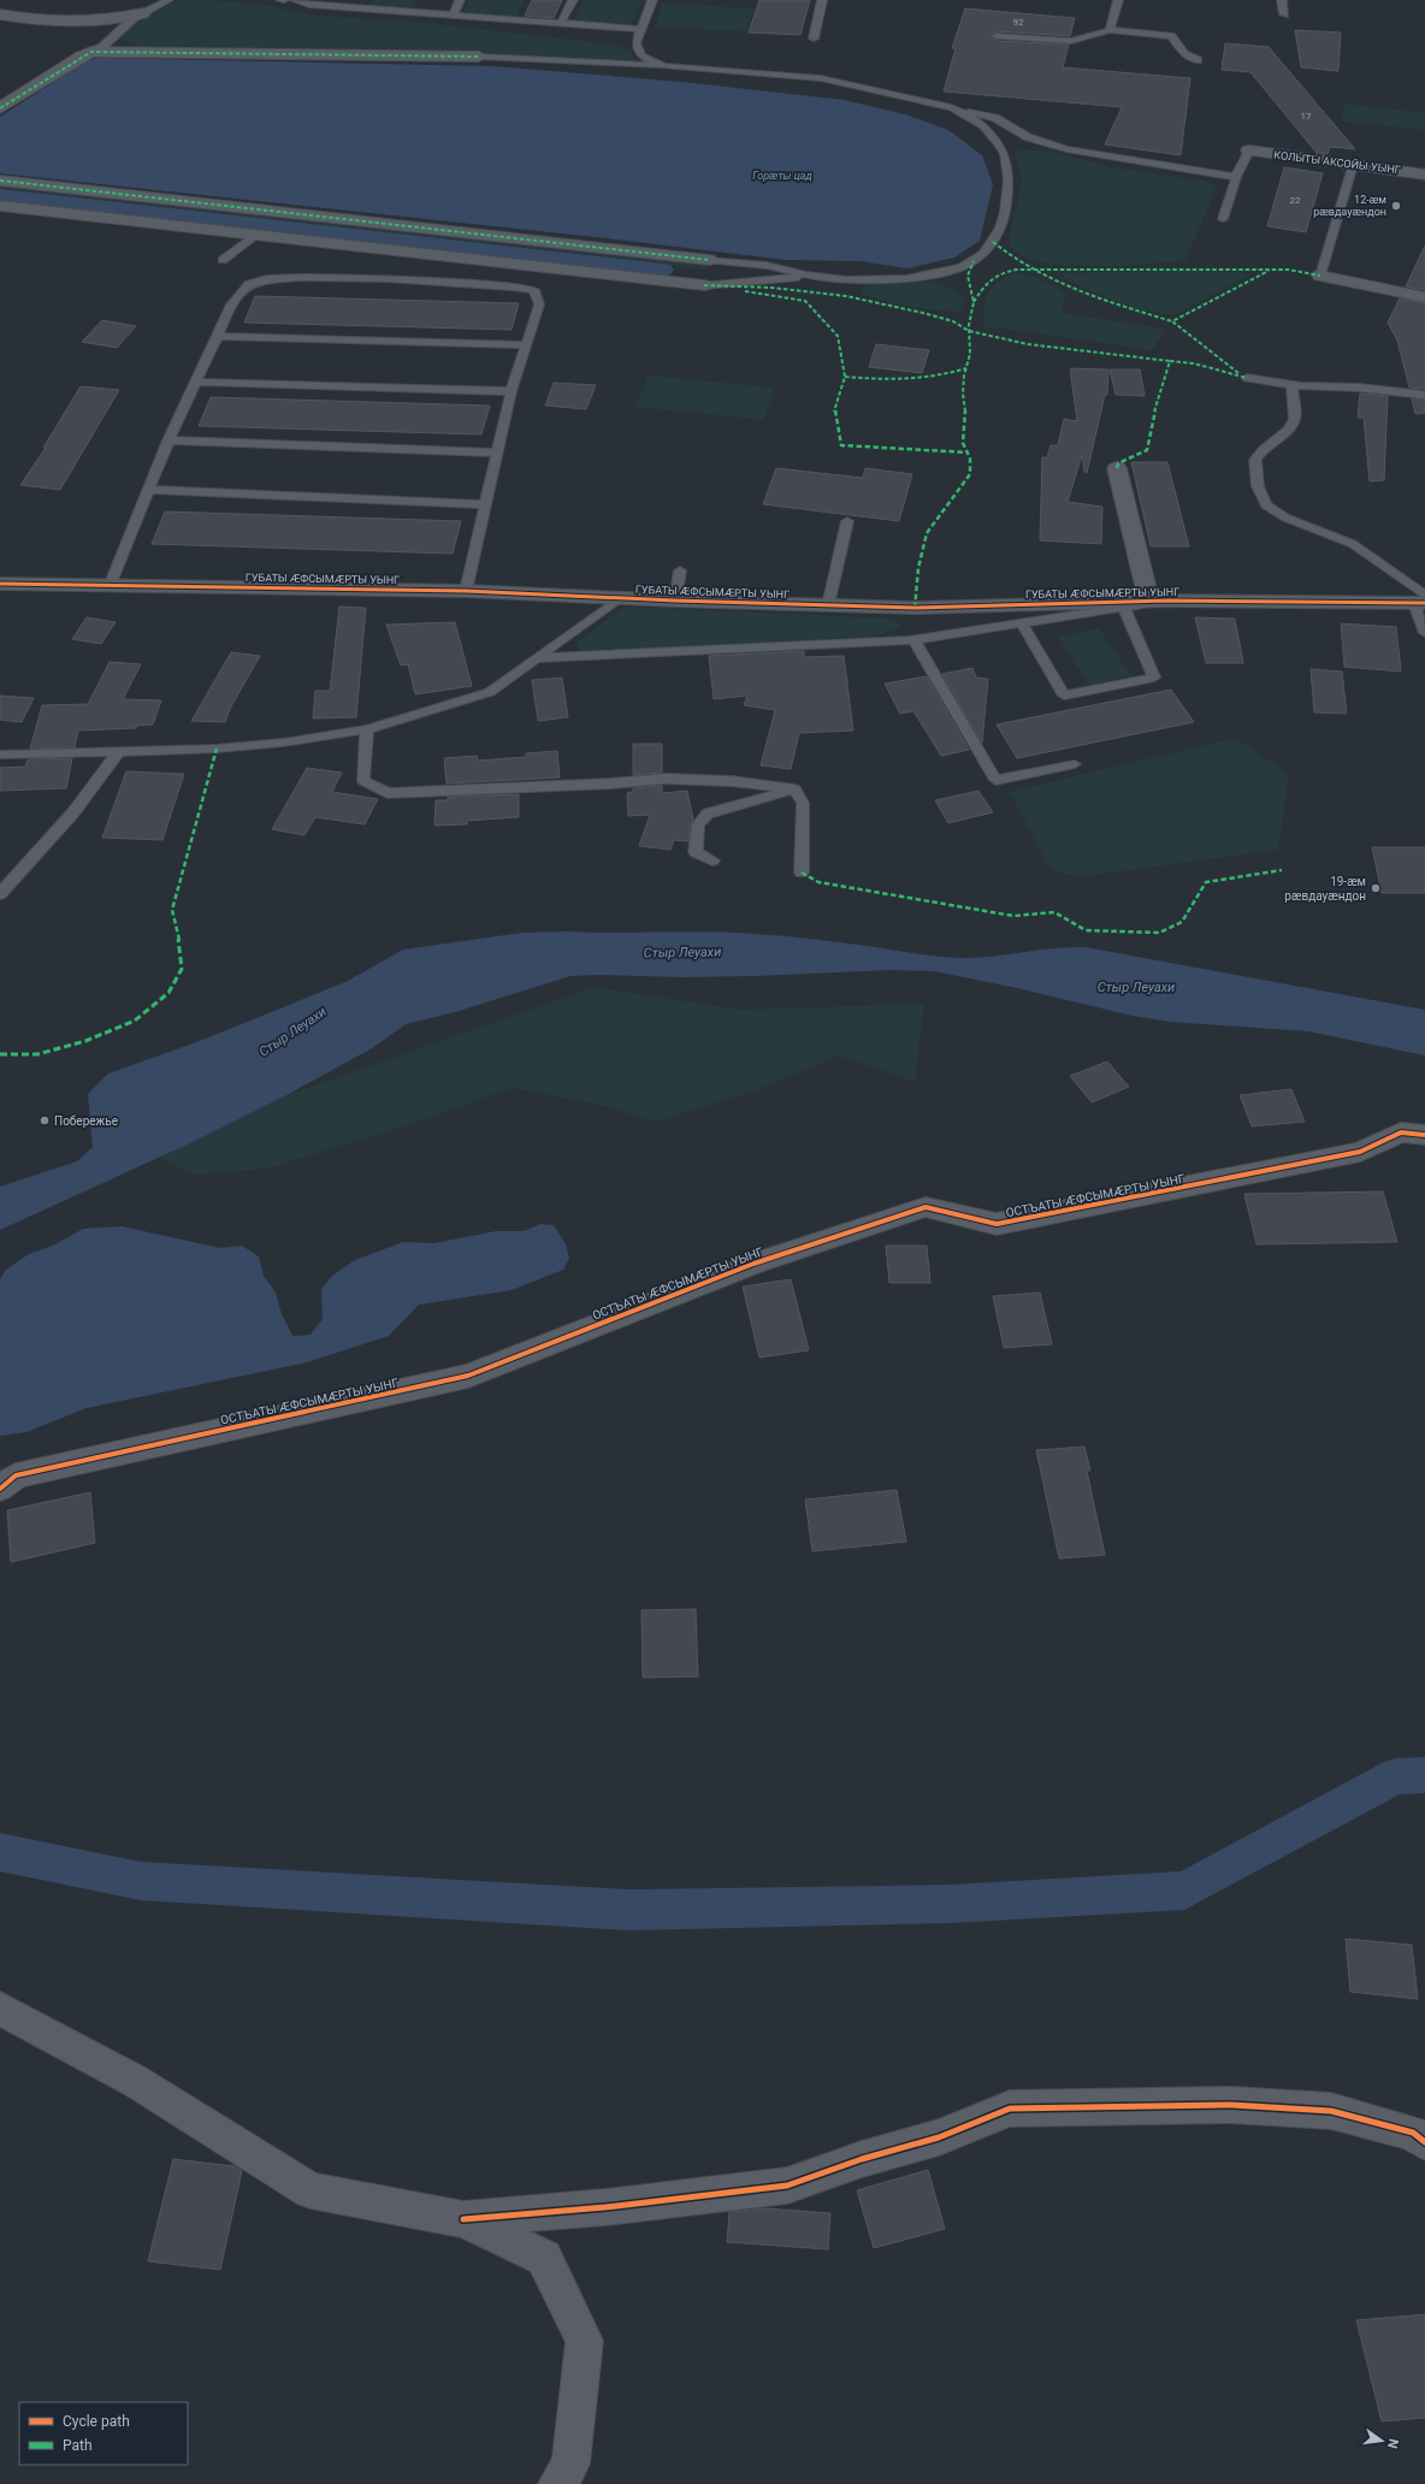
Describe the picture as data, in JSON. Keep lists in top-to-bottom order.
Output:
{
  "streets": {
    "street": ["КОЛЫТЫ АКСОЙЫ УЫНГ", "ГУБАТЫ ÆФСЫМÆРТЫ УЫНГ", "ОСТЪАТЫ ÆФСЫМÆРТЫ УЫНГ"]
  },
  "water": ["Горӕты цад", "Стыр Леуахи"],
  "places": ["12-æм рӕвдауӕндон", "19-æм рӕвдауӕндон", "Побережье"],
  "house_numbers": ["92", "17", "22"],
  "legend": ["Cycle path", "Path"],
  "north": "right"
}
